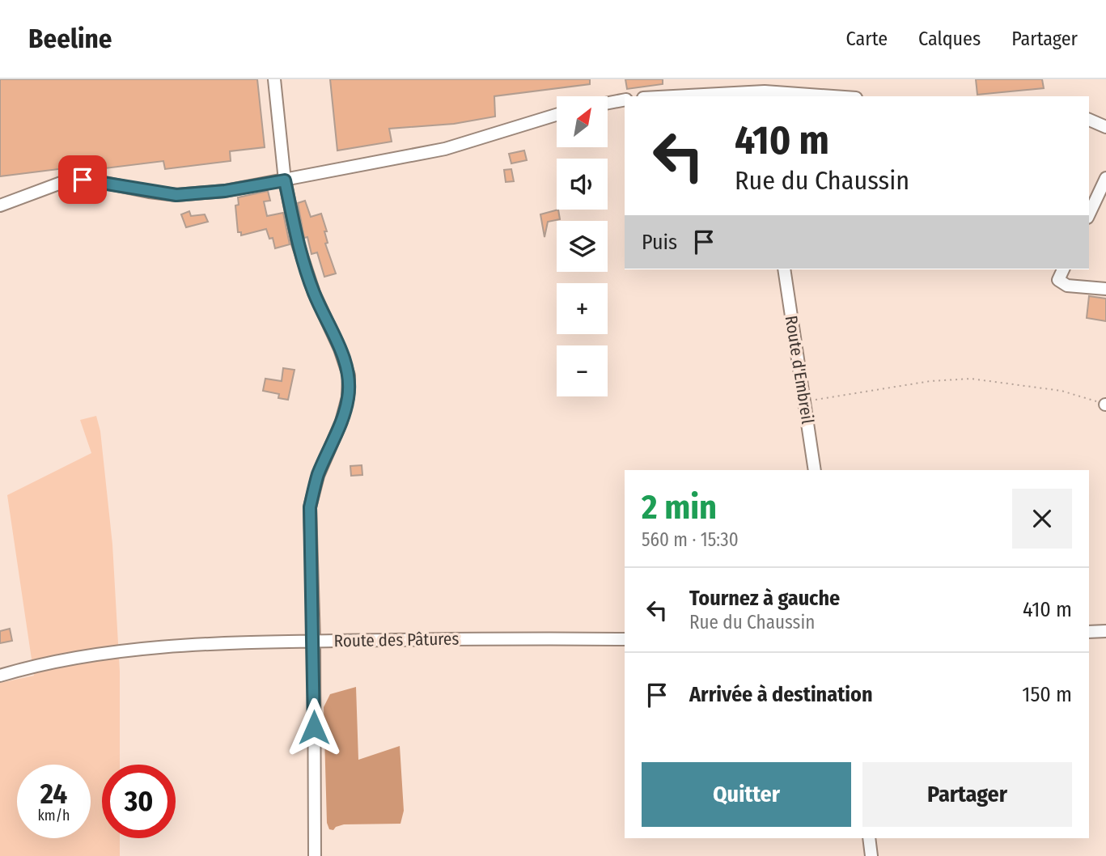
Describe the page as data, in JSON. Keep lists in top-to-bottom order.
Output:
{
  "streets": {
    "street": ["Route d'Embreil", "Route des Pâtures"]
  },
  "north": "top right",
  "page": {
    "header": "Beeline",
    "nav": ["Carte", "Calques", "Partager"],
    "map_buttons": ["+", "−"],
    "turn": ["410 m", "Rue du Chaussin"],
    "then": "Puis",
    "heading": ["2 min", "560 m · 15:30"],
    "list": [
      {
        "name": "Tournez à gauche",
        "note": "Rue du Chaussin",
        "value": "410 m"
      },
      {
        "name": "Arrivée à destination",
        "value": "150 m"
      }
    ],
    "buttons": ["Quitter", "Partager"],
    "speed": "24 km/h",
    "limit": "30"
  }
}
